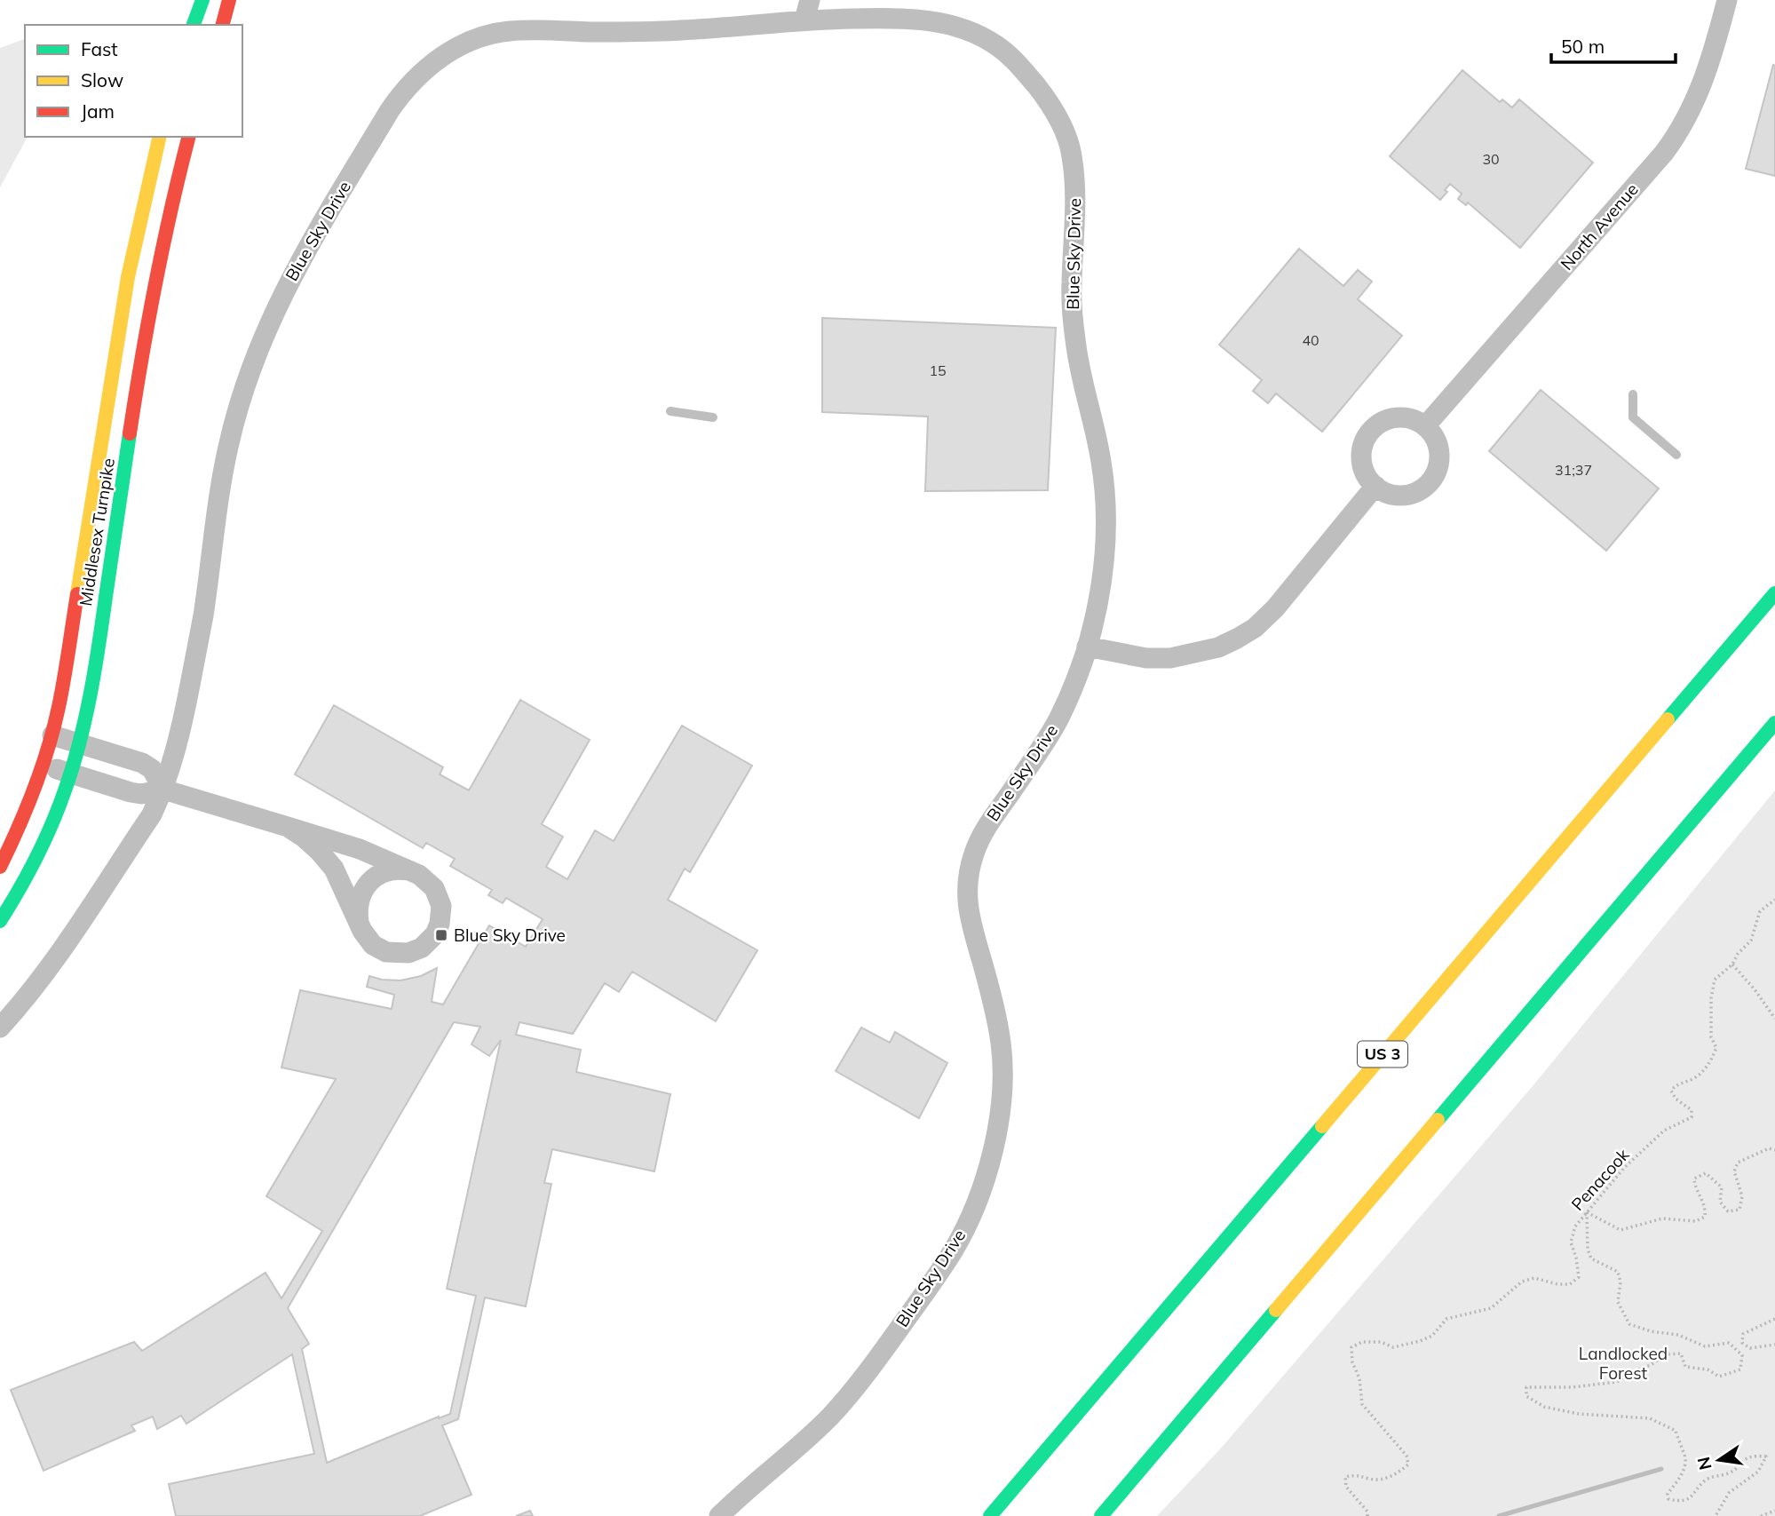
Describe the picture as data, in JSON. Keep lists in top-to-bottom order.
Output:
{
  "streets": {
    "main road": ["Middlesex Turnpike", "US 3"],
    "street": ["North Avenue", "Blue Sky Drive"],
    "path": ["Penacook"]
  },
  "parks": ["Landlocked Forest"],
  "places": {
    "transit": ["Blue Sky Drive"]
  },
  "house_numbers": [
    "30",
    "40",
    "15",
    "31;37"
  ],
  "legend": ["Fast", "Slow", "Jam"],
  "scale_bar": "50 m",
  "north": "left"
}
